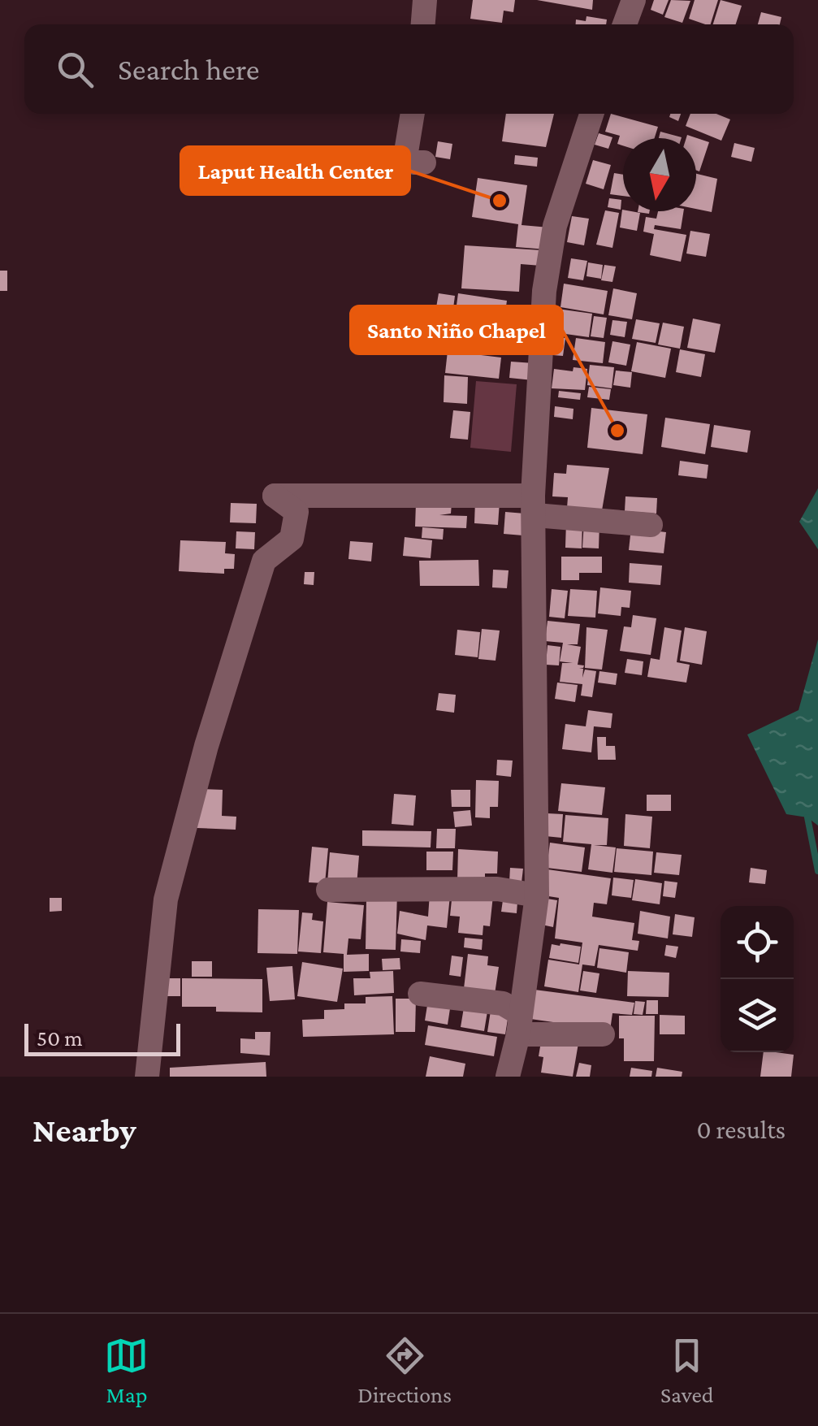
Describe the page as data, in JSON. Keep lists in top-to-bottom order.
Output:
{
  "places": ["Laput Health Center", "Santo Niño Chapel"],
  "scale_bar": "50 m",
  "north": "bottom",
  "page": {
    "search": "Search here",
    "scale": "50 m",
    "heading": ["Nearby", "0 results"],
    "nav": ["Map", "Directions", "Saved"]
  }
}
